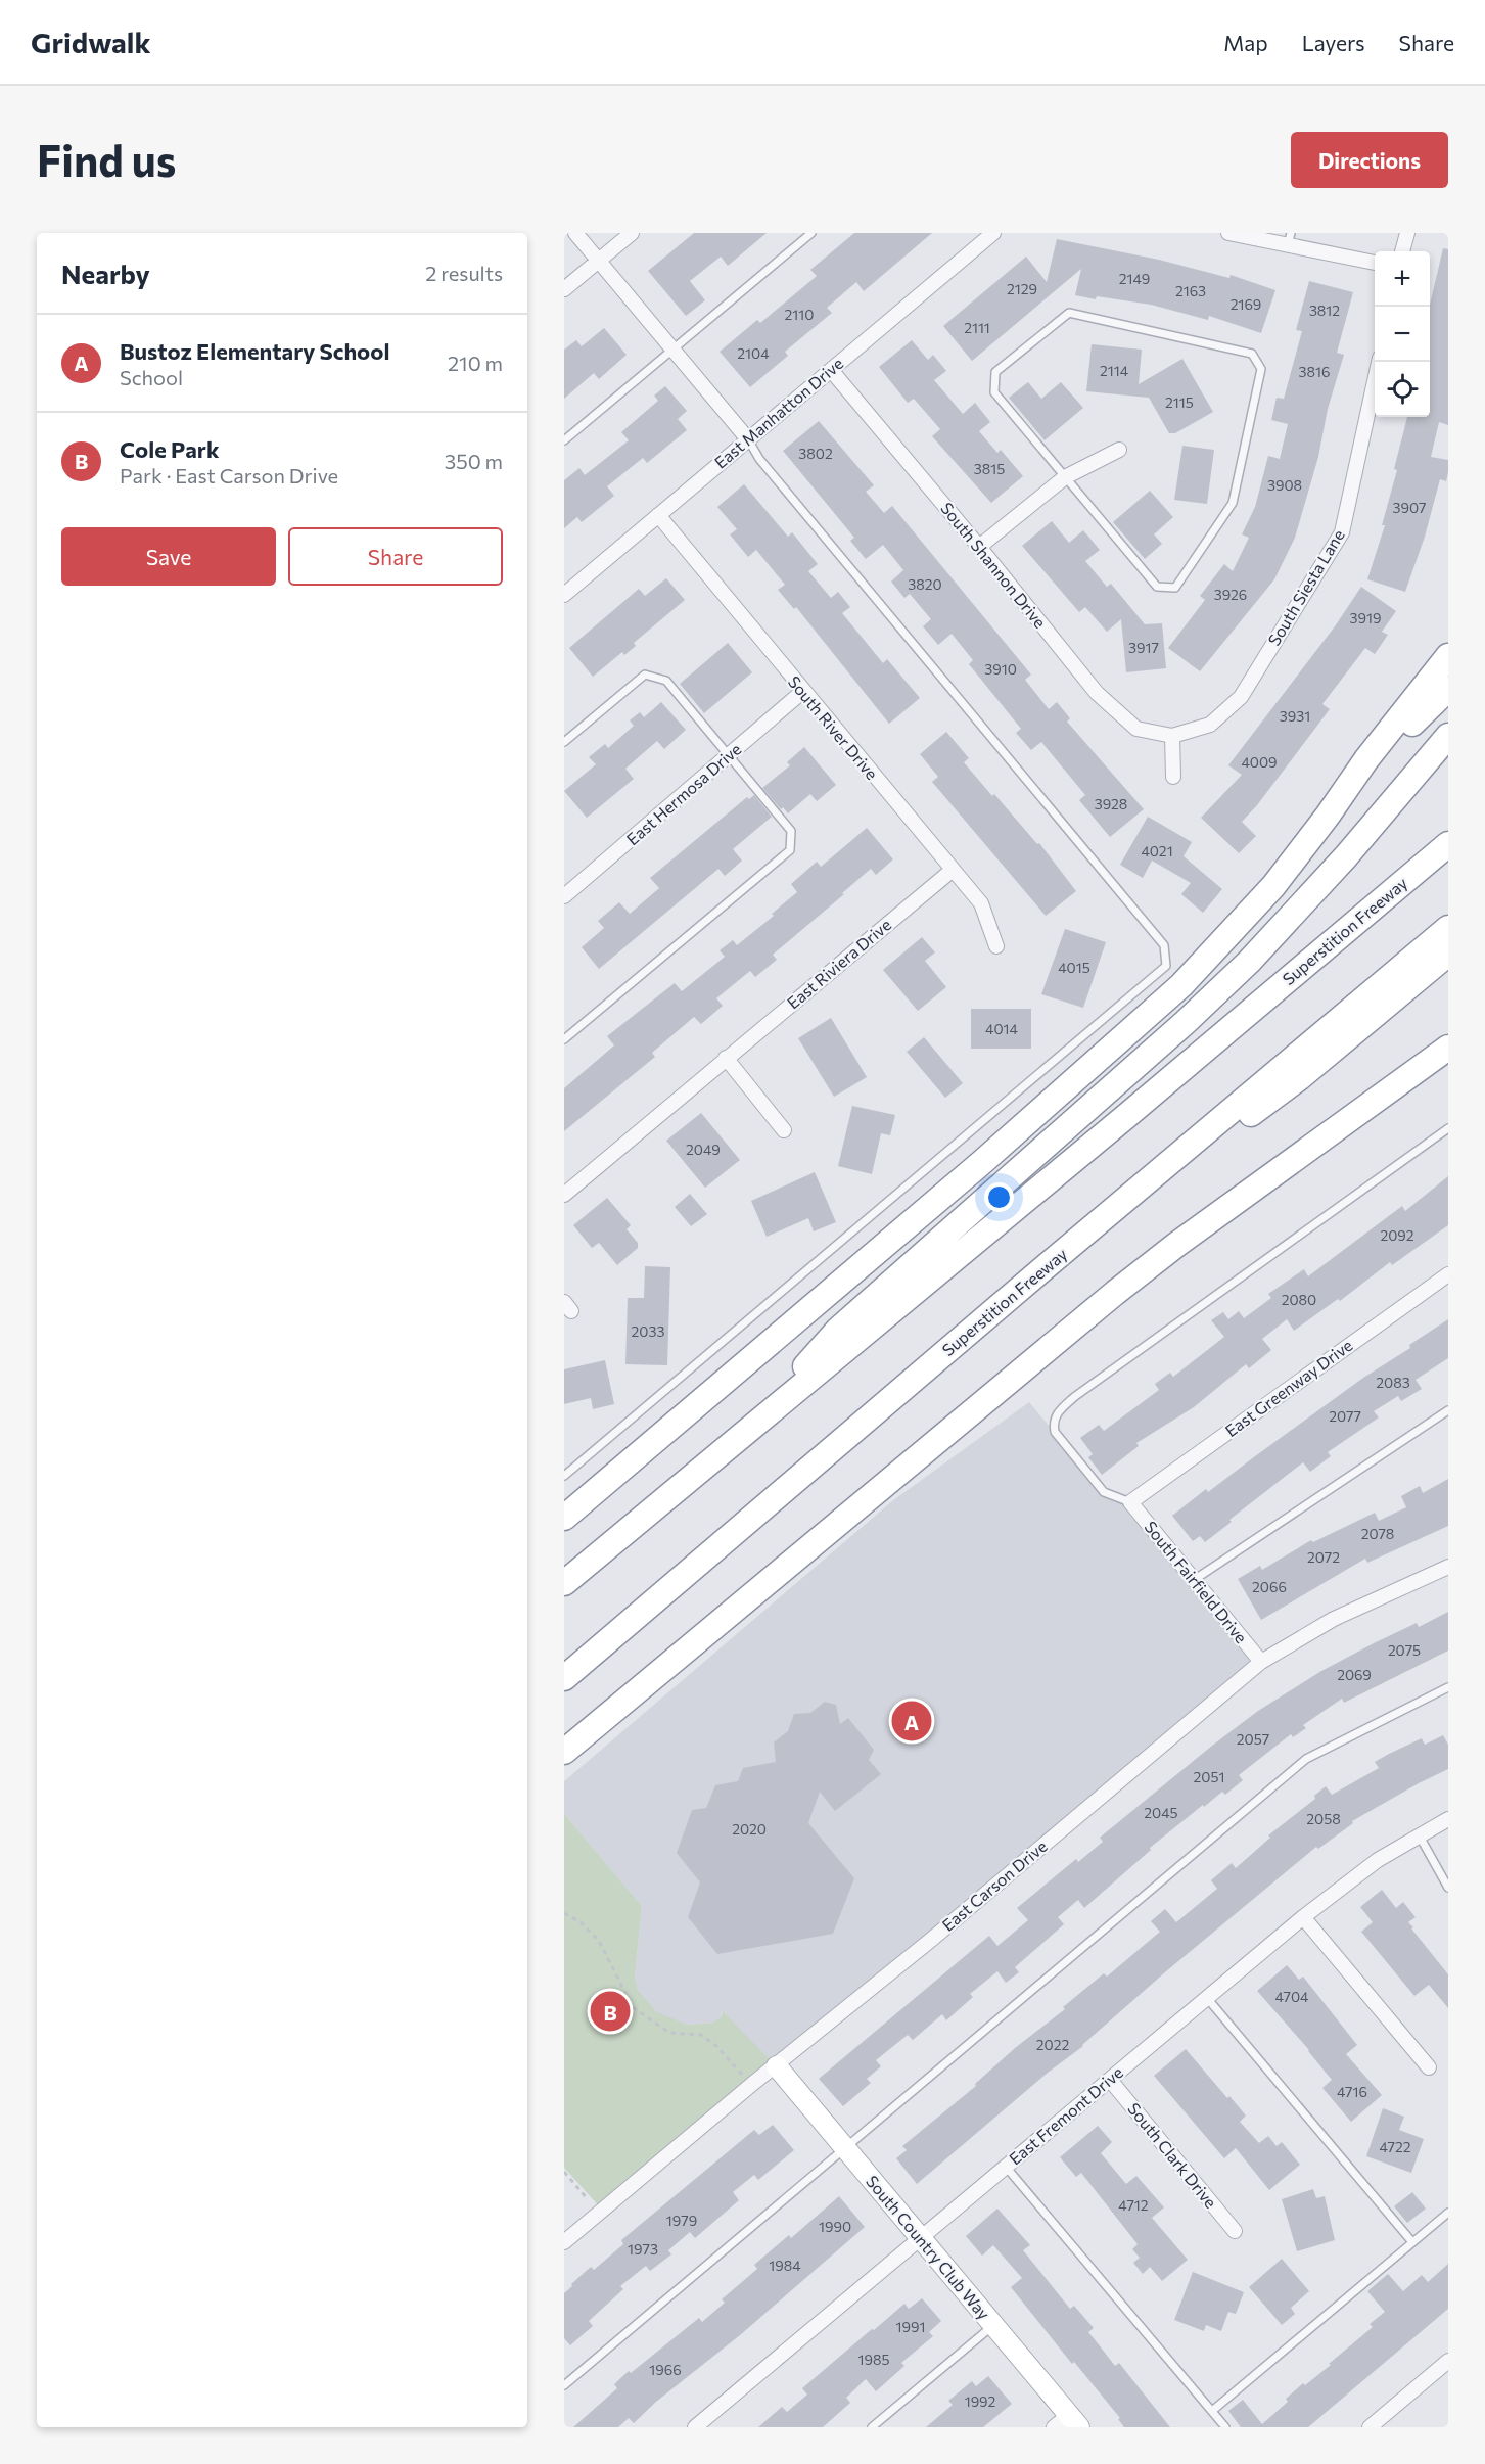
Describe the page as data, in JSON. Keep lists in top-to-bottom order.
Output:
{
  "streets": {
    "highway": ["Superstition Freeway"],
    "street": [
      "East Manhatton Drive",
      "South Shannon Drive",
      "South Siesta Lane",
      "South River Drive",
      "East Hermosa Drive",
      "East Riviera Drive",
      "East Greenway Drive",
      "South Fairfield Drive",
      "East Carson Drive",
      "East Fremont Drive",
      "South Clark Drive",
      "South Country Club Way"
    ]
  },
  "crossings": [
    ["East Manhatton Drive", "South Shannon Drive"],
    ["East Manhatton Drive", "South River Drive"],
    ["South Shannon Drive", "South Siesta Lane"],
    ["South River Drive", "East Hermosa Drive"],
    ["South River Drive", "East Riviera Drive"],
    ["East Greenway Drive", "South Fairfield Drive"],
    ["South Fairfield Drive", "East Carson Drive"],
    ["East Carson Drive", "South Country Club Way"],
    ["East Fremont Drive", "South Clark Drive"],
    ["East Fremont Drive", "South Country Club Way"]
  ],
  "house_numbers": [
    "2149",
    "2129",
    "2163",
    "2169",
    "3812",
    "2110",
    "2111",
    "2104",
    "2114",
    "3816",
    "2115",
    "3802",
    "3815",
    "3908",
    "3907",
    "3820",
    "3926",
    "3919",
    "3917",
    "3910",
    "3931",
    "4009",
    "3928",
    "4021",
    "4015",
    "4014",
    "2049",
    "2092",
    "2080",
    "2033",
    "2083",
    "2077",
    "2078",
    "2072",
    "2066",
    "2075",
    "2069",
    "2057",
    "2051",
    "2045",
    "2058",
    "2020",
    "4704",
    "2022",
    "4716",
    "4722",
    "4712",
    "1979",
    "1990",
    "1973",
    "1984",
    "1991",
    "1985",
    "1966",
    "1992"
  ],
  "page": {
    "header": "Gridwalk",
    "nav": ["Map", "Layers", "Share"],
    "buttons": [
      "Directions",
      ["Save", "Share"]
    ],
    "title": "Find us",
    "heading": ["Nearby", "2 results"],
    "map_buttons": ["+", "−"],
    "list": [
      {
        "mark": "A",
        "name": "Bustoz Elementary School",
        "note": "School",
        "value": "210 m"
      },
      {
        "mark": "B",
        "name": "Cole Park",
        "note": "Park · East Carson Drive",
        "value": "350 m"
      }
    ],
    "pins": ["A", "B"]
  }
}
